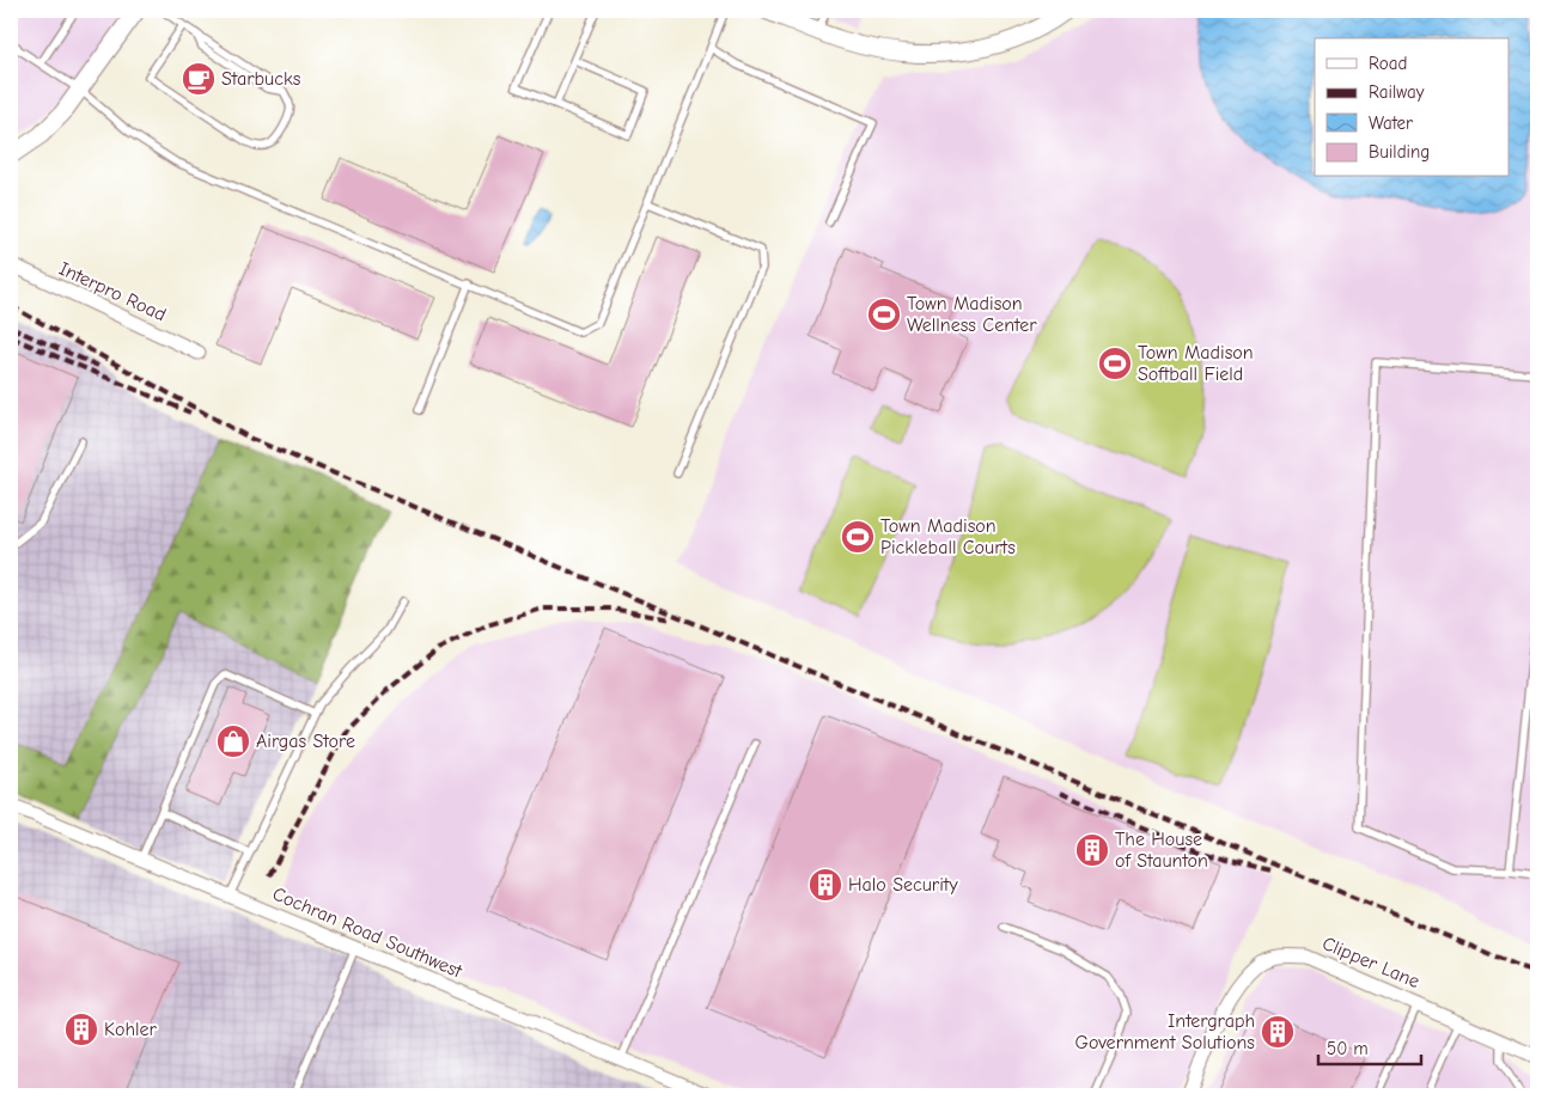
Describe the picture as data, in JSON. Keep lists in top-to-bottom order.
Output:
{
  "streets": {
    "street": ["Interpro Road", "Cochran Road Southwest", "Clipper Lane"]
  },
  "places": {
    "cafe": ["Starbucks"],
    "sports": ["Town Madison Wellness Center", "Town Madison Softball Field", "Town Madison Pickleball Courts"],
    "shop": ["Airgas Store"],
    "building": [
      "The House of Staunton",
      "Halo Security",
      "Kohler",
      "Intergraph Government Solutions"
    ]
  },
  "legend": [
    "Road",
    "Railway",
    "Water",
    "Building"
  ],
  "scale_bar": "50 m"
}
